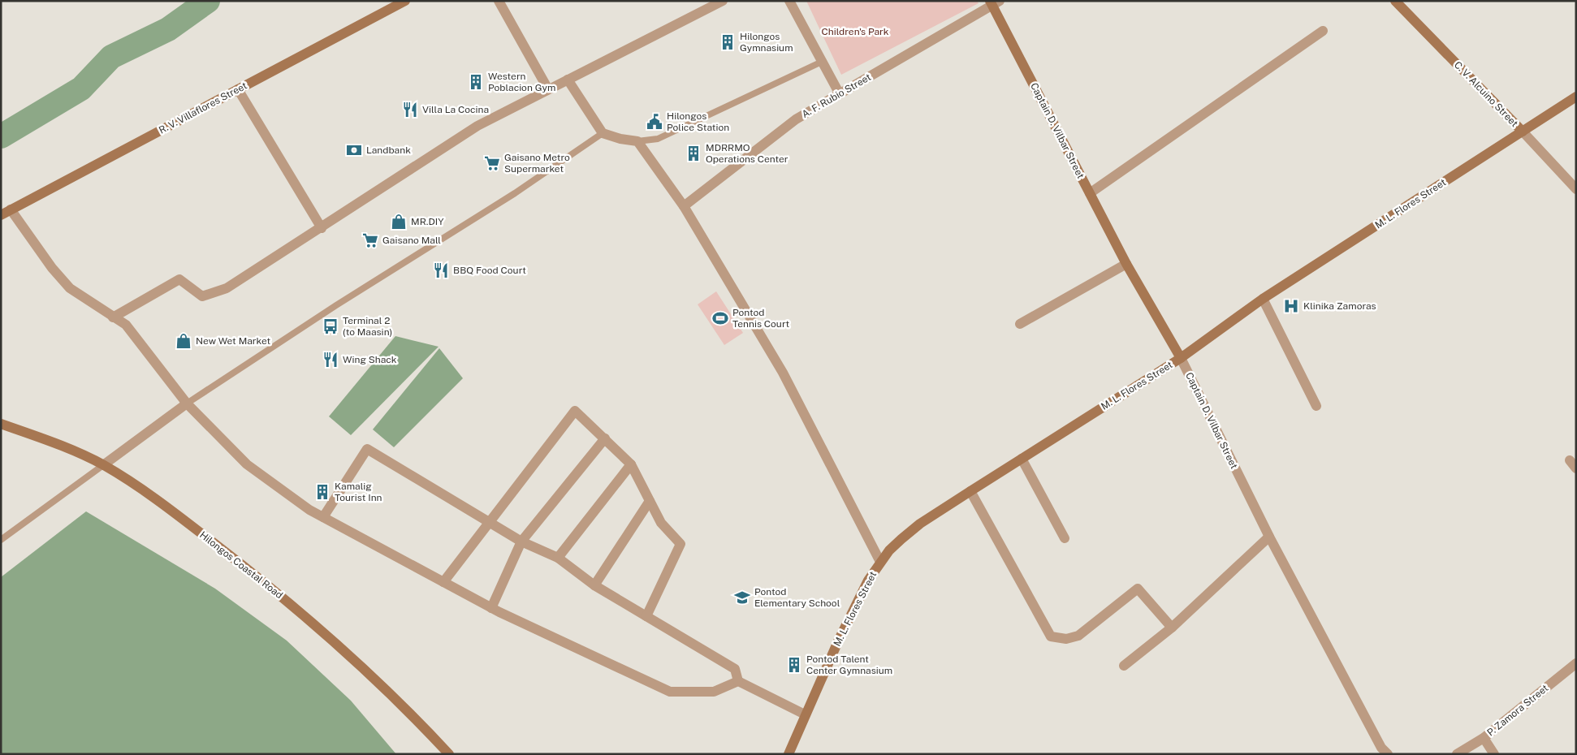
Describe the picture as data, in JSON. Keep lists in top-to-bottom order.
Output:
{
  "streets": {
    "street": [
      "C. V. Alcuino Street",
      "A. F. Rubio Street",
      "R. V. Villaflores Street",
      "Captain D. Vilbar Street",
      "M. L. Flores Street",
      "Hilongos Coastal Road",
      "P. Zamora Street"
    ]
  },
  "crossings": [
    ["C. V. Alcuino Street", "M. L. Flores Street"],
    ["A. F. Rubio Street", "Captain D. Vilbar Street"],
    ["Captain D. Vilbar Street", "M. L. Flores Street"]
  ],
  "parks": ["Children's Park"],
  "places": {
    "building": [
      "Hilongos Gymnasium",
      "Western Poblacion Gym",
      "MDRRMO Operations Center",
      "Kamalig Tourist Inn",
      "Pontod Talent Center Gymnasium"
    ],
    "restaurant": ["Villa La Cocina", "BBQ Food Court", "Wing Shack"],
    "public building": ["Hilongos Police Station"],
    "bank": ["Landbank"],
    "supermarket": ["Gaisano Metro Supermarket", "Gaisano Mall"],
    "shop": ["MR.DIY", "New Wet Market"],
    "hospital": ["Klinika Zamoras"],
    "sports": ["Pontod Tennis Court"],
    "bus stop": ["Terminal 2 (to Maasin)"],
    "school or university": ["Pontod Elementary School"]
  }
}
